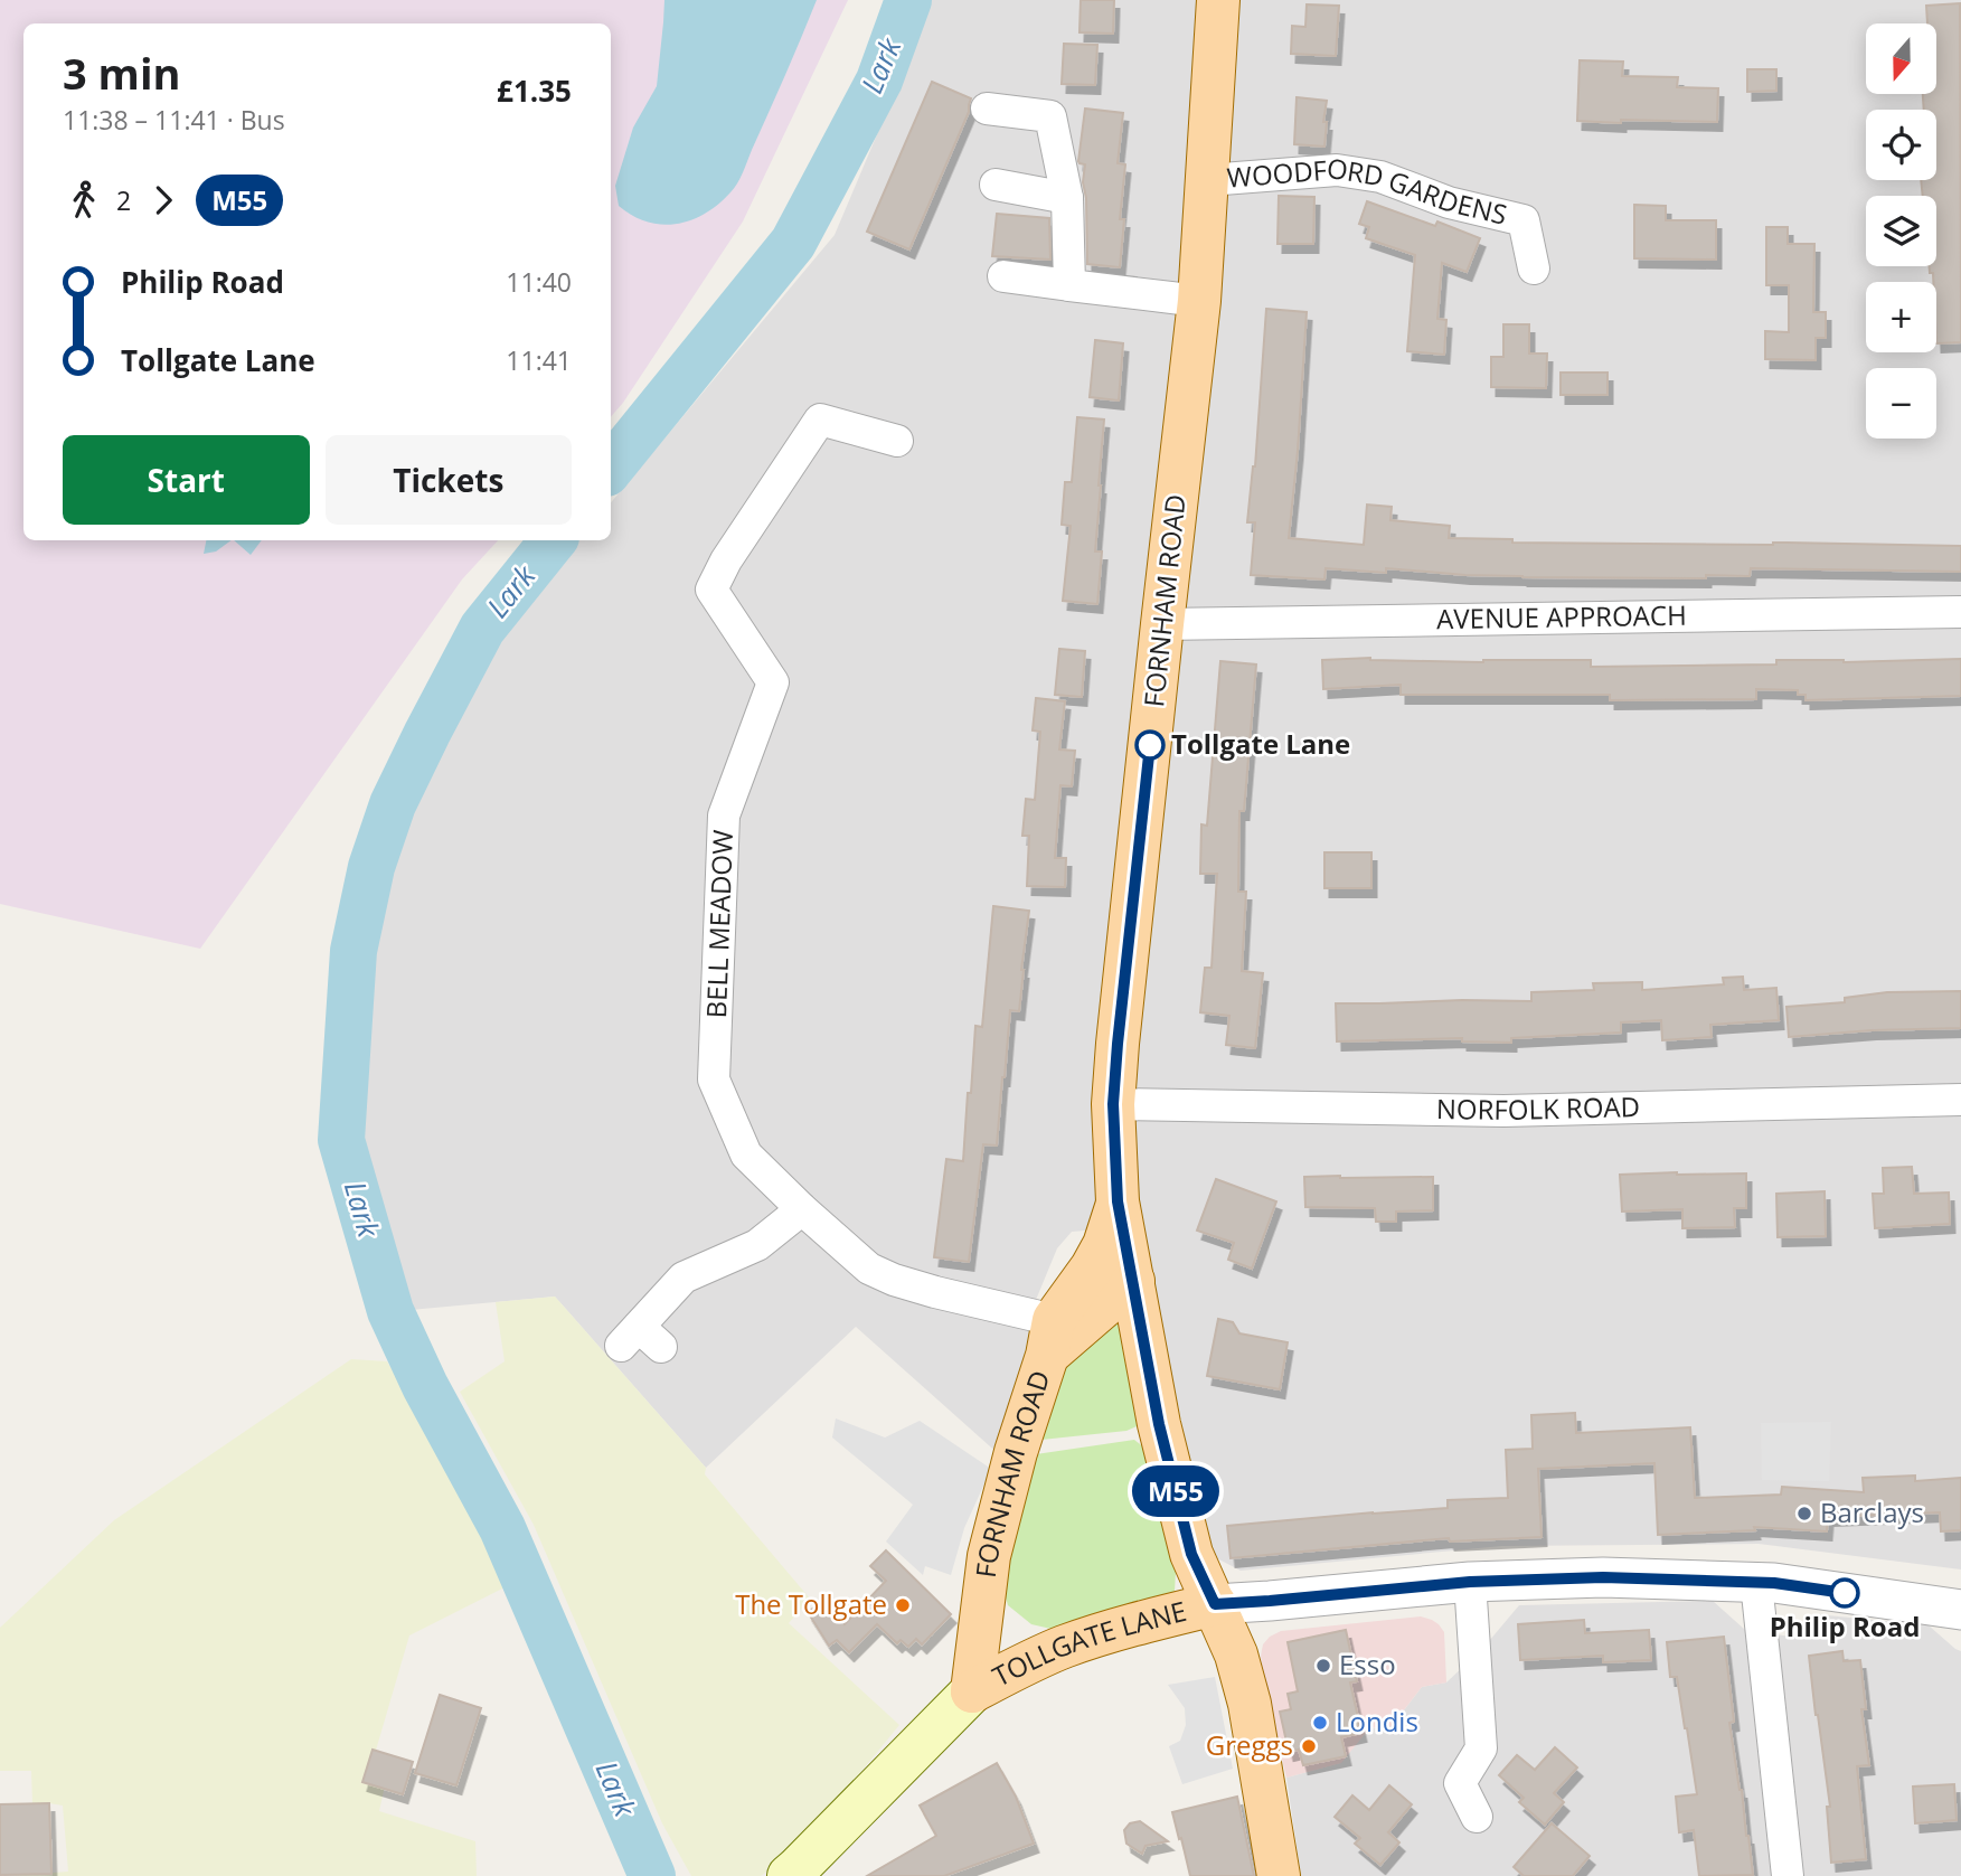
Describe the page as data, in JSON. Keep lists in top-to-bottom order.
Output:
{
  "streets": {
    "main road": ["FORNHAM ROAD", "TOLLGATE LANE"],
    "street": [
      "WOODFORD GARDENS",
      "AVENUE APPROACH",
      "BELL MEADOW",
      "NORFOLK ROAD"
    ]
  },
  "crossings": [
    ["WOODFORD GARDENS", "FORNHAM ROAD"],
    ["FORNHAM ROAD", "AVENUE APPROACH"],
    ["FORNHAM ROAD", "BELL MEADOW"],
    ["FORNHAM ROAD", "NORFOLK ROAD"],
    ["FORNHAM ROAD", "TOLLGATE LANE"]
  ],
  "water": ["Lark"],
  "places": [
    "Tollgate Lane",
    "Barclays",
    "Philip Road",
    "The Tollgate",
    "Esso",
    "Londis",
    "Greggs"
  ],
  "lines": ["bus line M55"],
  "north": "bottom",
  "page": {
    "on_map": "M55",
    "map_buttons": ["+", "−"],
    "heading": ["3 min", "11:38 – 11:41 · Bus", "£1.35"],
    "legs": ["2", "M55"],
    "list": [
      {
        "name": "Philip Road",
        "value": "11:40"
      },
      {
        "name": "Tollgate Lane",
        "value": "11:41"
      }
    ],
    "buttons": ["Start", "Tickets"]
  }
}
